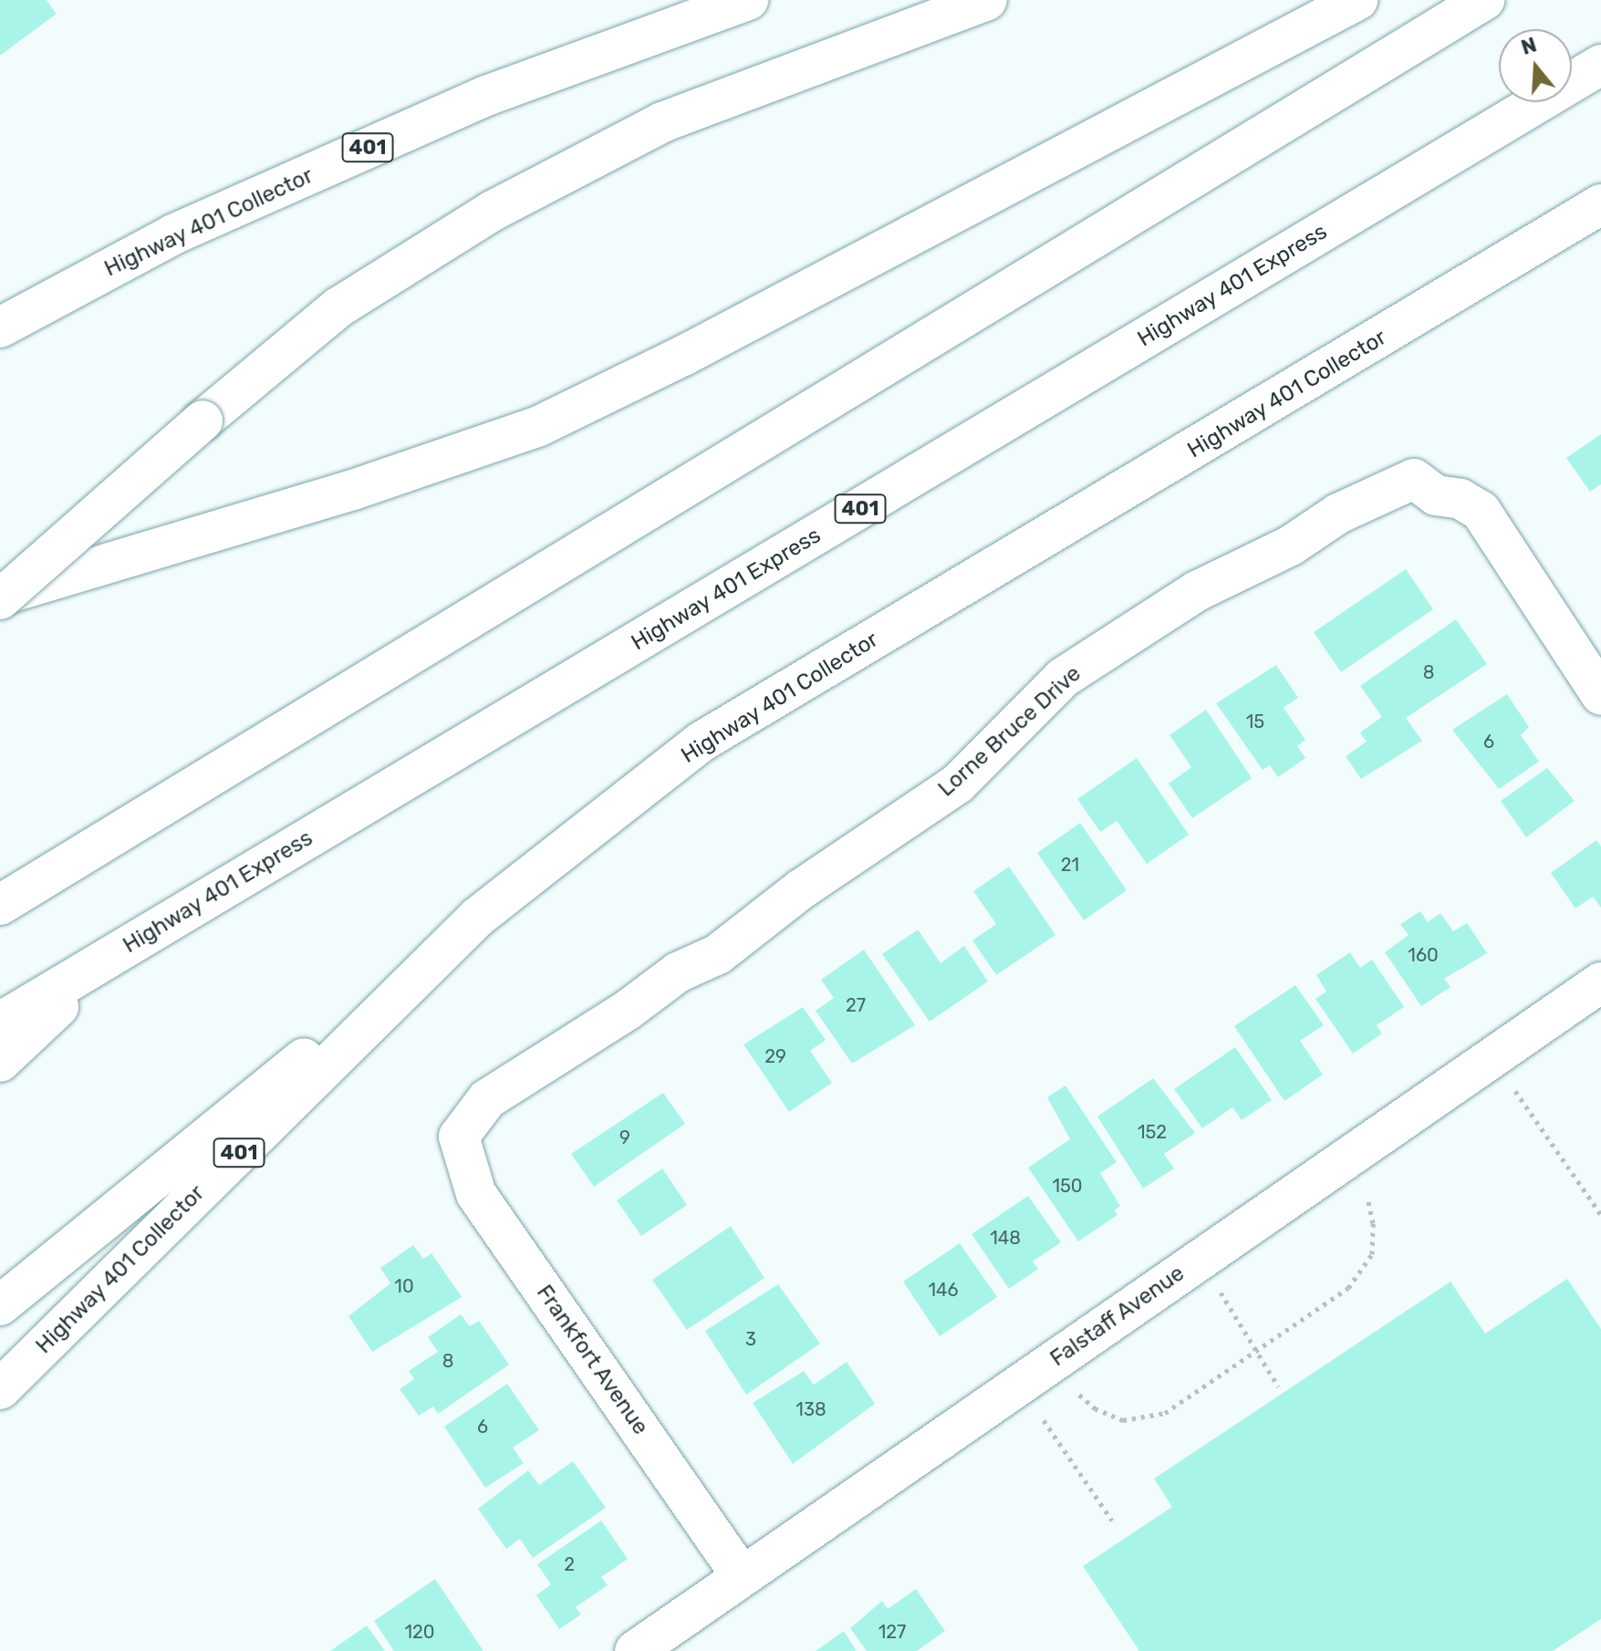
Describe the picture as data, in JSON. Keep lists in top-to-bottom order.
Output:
{
  "streets": {
    "main road": [
      "401",
      "Highway 401 Collector",
      "Highway 401 Express",
      "Lorne Bruce Drive",
      "Falstaff Avenue",
      "Frankfort Avenue"
    ]
  },
  "crossings": [
    ["Lorne Bruce Drive", "Frankfort Avenue"],
    ["Falstaff Avenue", "Frankfort Avenue"]
  ],
  "house_numbers": [
    "8",
    "15",
    "6",
    "21",
    "160",
    "27",
    "29",
    "152",
    "9",
    "150",
    "148",
    "10",
    "146",
    "3",
    "8",
    "138",
    "6",
    "2",
    "120",
    "127"
  ],
  "north": "top"
}
